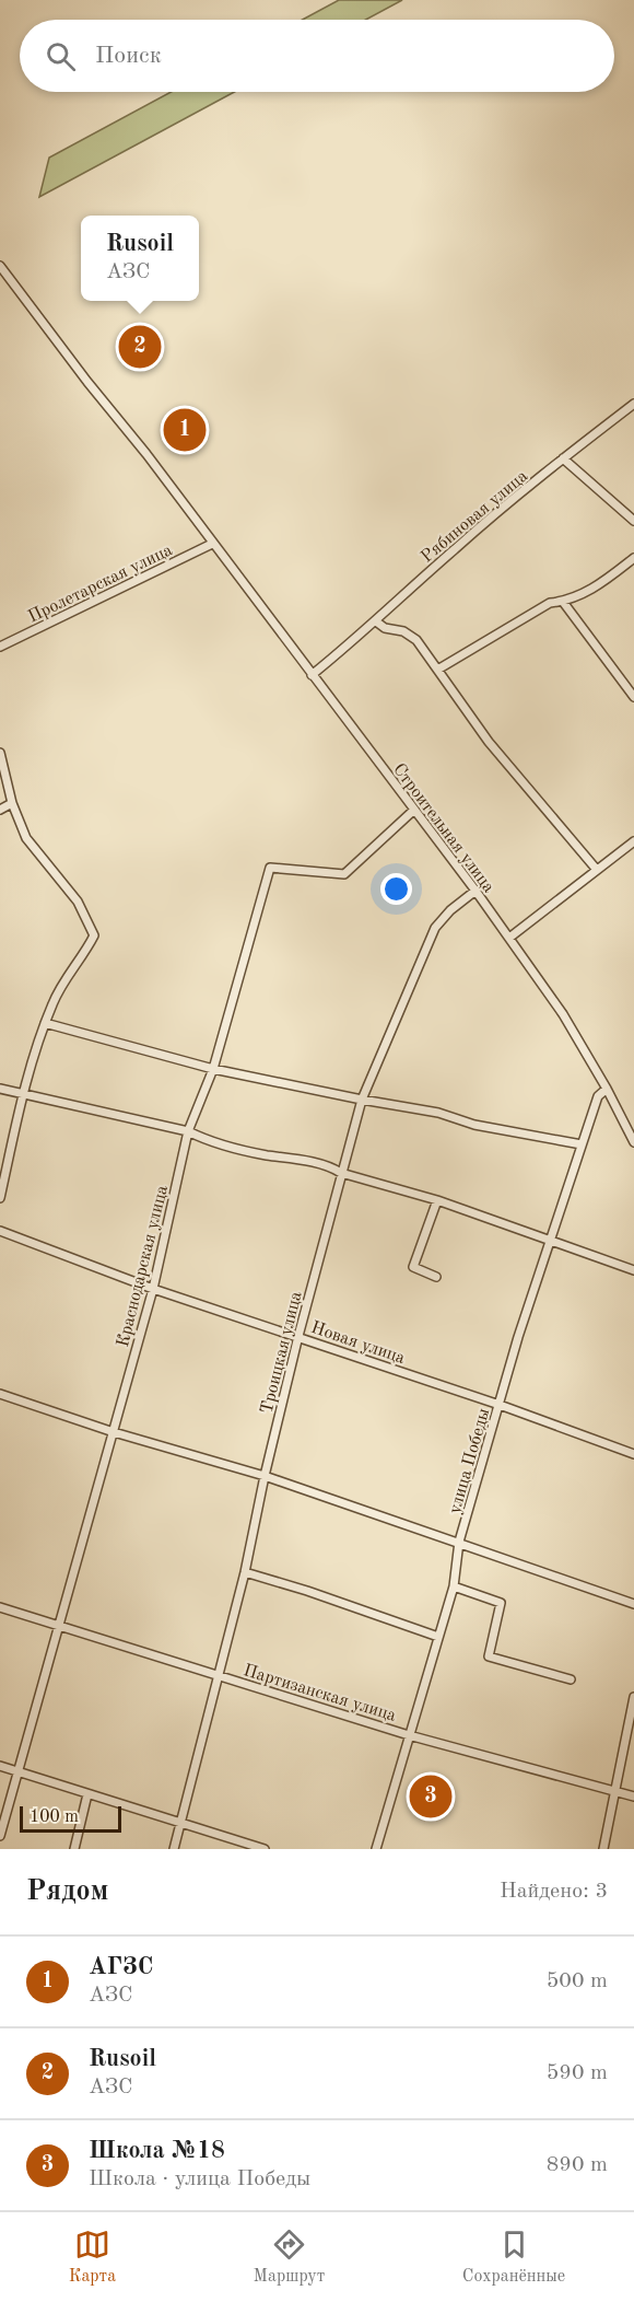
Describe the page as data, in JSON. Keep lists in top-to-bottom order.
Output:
{
  "streets": {
    "street": [
      "Рябиновая улица",
      "Пролетарская улица",
      "Строительная улица",
      "Краснодарская улица",
      "Новая улица",
      "Троицкая улица",
      "улица Победы",
      "Партизанская улица"
    ]
  },
  "crossings": [
    ["Рябиновая улица", "Строительная улица"],
    ["Пролетарская улица", "Строительная улица"],
    ["Строительная улица", "Краснодарская улица"],
    ["Строительная улица", "Троицкая улица"],
    ["Строительная улица", "улица Победы"],
    ["Краснодарская улица", "Новая улица"],
    ["Краснодарская улица", "Партизанская улица"],
    ["Новая улица", "Троицкая улица"],
    ["Новая улица", "улица Победы"],
    ["Троицкая улица", "Партизанская улица"],
    ["улица Победы", "Партизанская улица"]
  ],
  "scale_bar": "100 m",
  "page": {
    "search": "Поиск",
    "popup": ["Rusoil", "АЗС"],
    "pins": ["2", "1", "3"],
    "scale": "100 m",
    "heading": ["Рядом", "Найдено: 3"],
    "list": [
      {
        "mark": "1",
        "name": "АГЗС",
        "note": "АЗС",
        "value": "500 m"
      },
      {
        "mark": "2",
        "name": "Rusoil",
        "note": "АЗС",
        "value": "590 m"
      },
      {
        "mark": "3",
        "name": "Школа №18",
        "note": "Школа · улица Победы",
        "value": "890 m"
      }
    ],
    "nav": ["Карта", "Маршрут", "Сохранённые"]
  }
}
